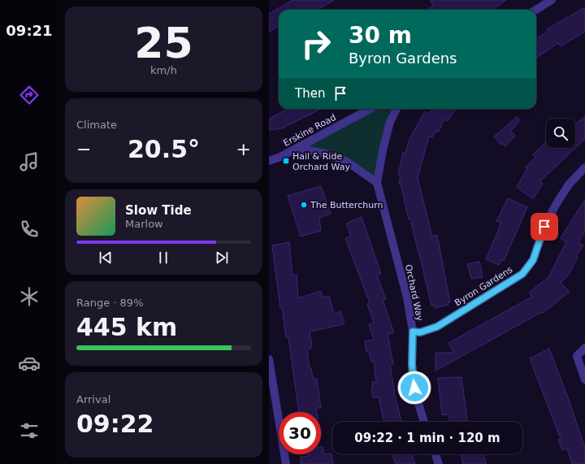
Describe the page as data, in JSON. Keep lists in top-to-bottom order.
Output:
{
  "streets": {
    "street": ["Erskine Road", "Byron Gardens", "Orchard Way"]
  },
  "crossings": [
    ["Byron Gardens", "Orchard Way"]
  ],
  "places": {
    "transit": ["Hail & Ride Orchard Way"],
    "other": ["The Butterchurn"]
  },
  "page": {
    "tabs": "09:21",
    "tile": [
      ["25", "km/h"],
      "Climate",
      ["Range · 89%", "445 km"],
      ["Arrival", "09:22"]
    ],
    "turn": ["30 m", "Byron Gardens"],
    "then": "Then",
    "heat": ["−", "20.5°", "+"],
    "song": ["Slow Tide", "Marlow"],
    "limit": "30",
    "trip": "09:22 · 1 min · 120 m"
  }
}
